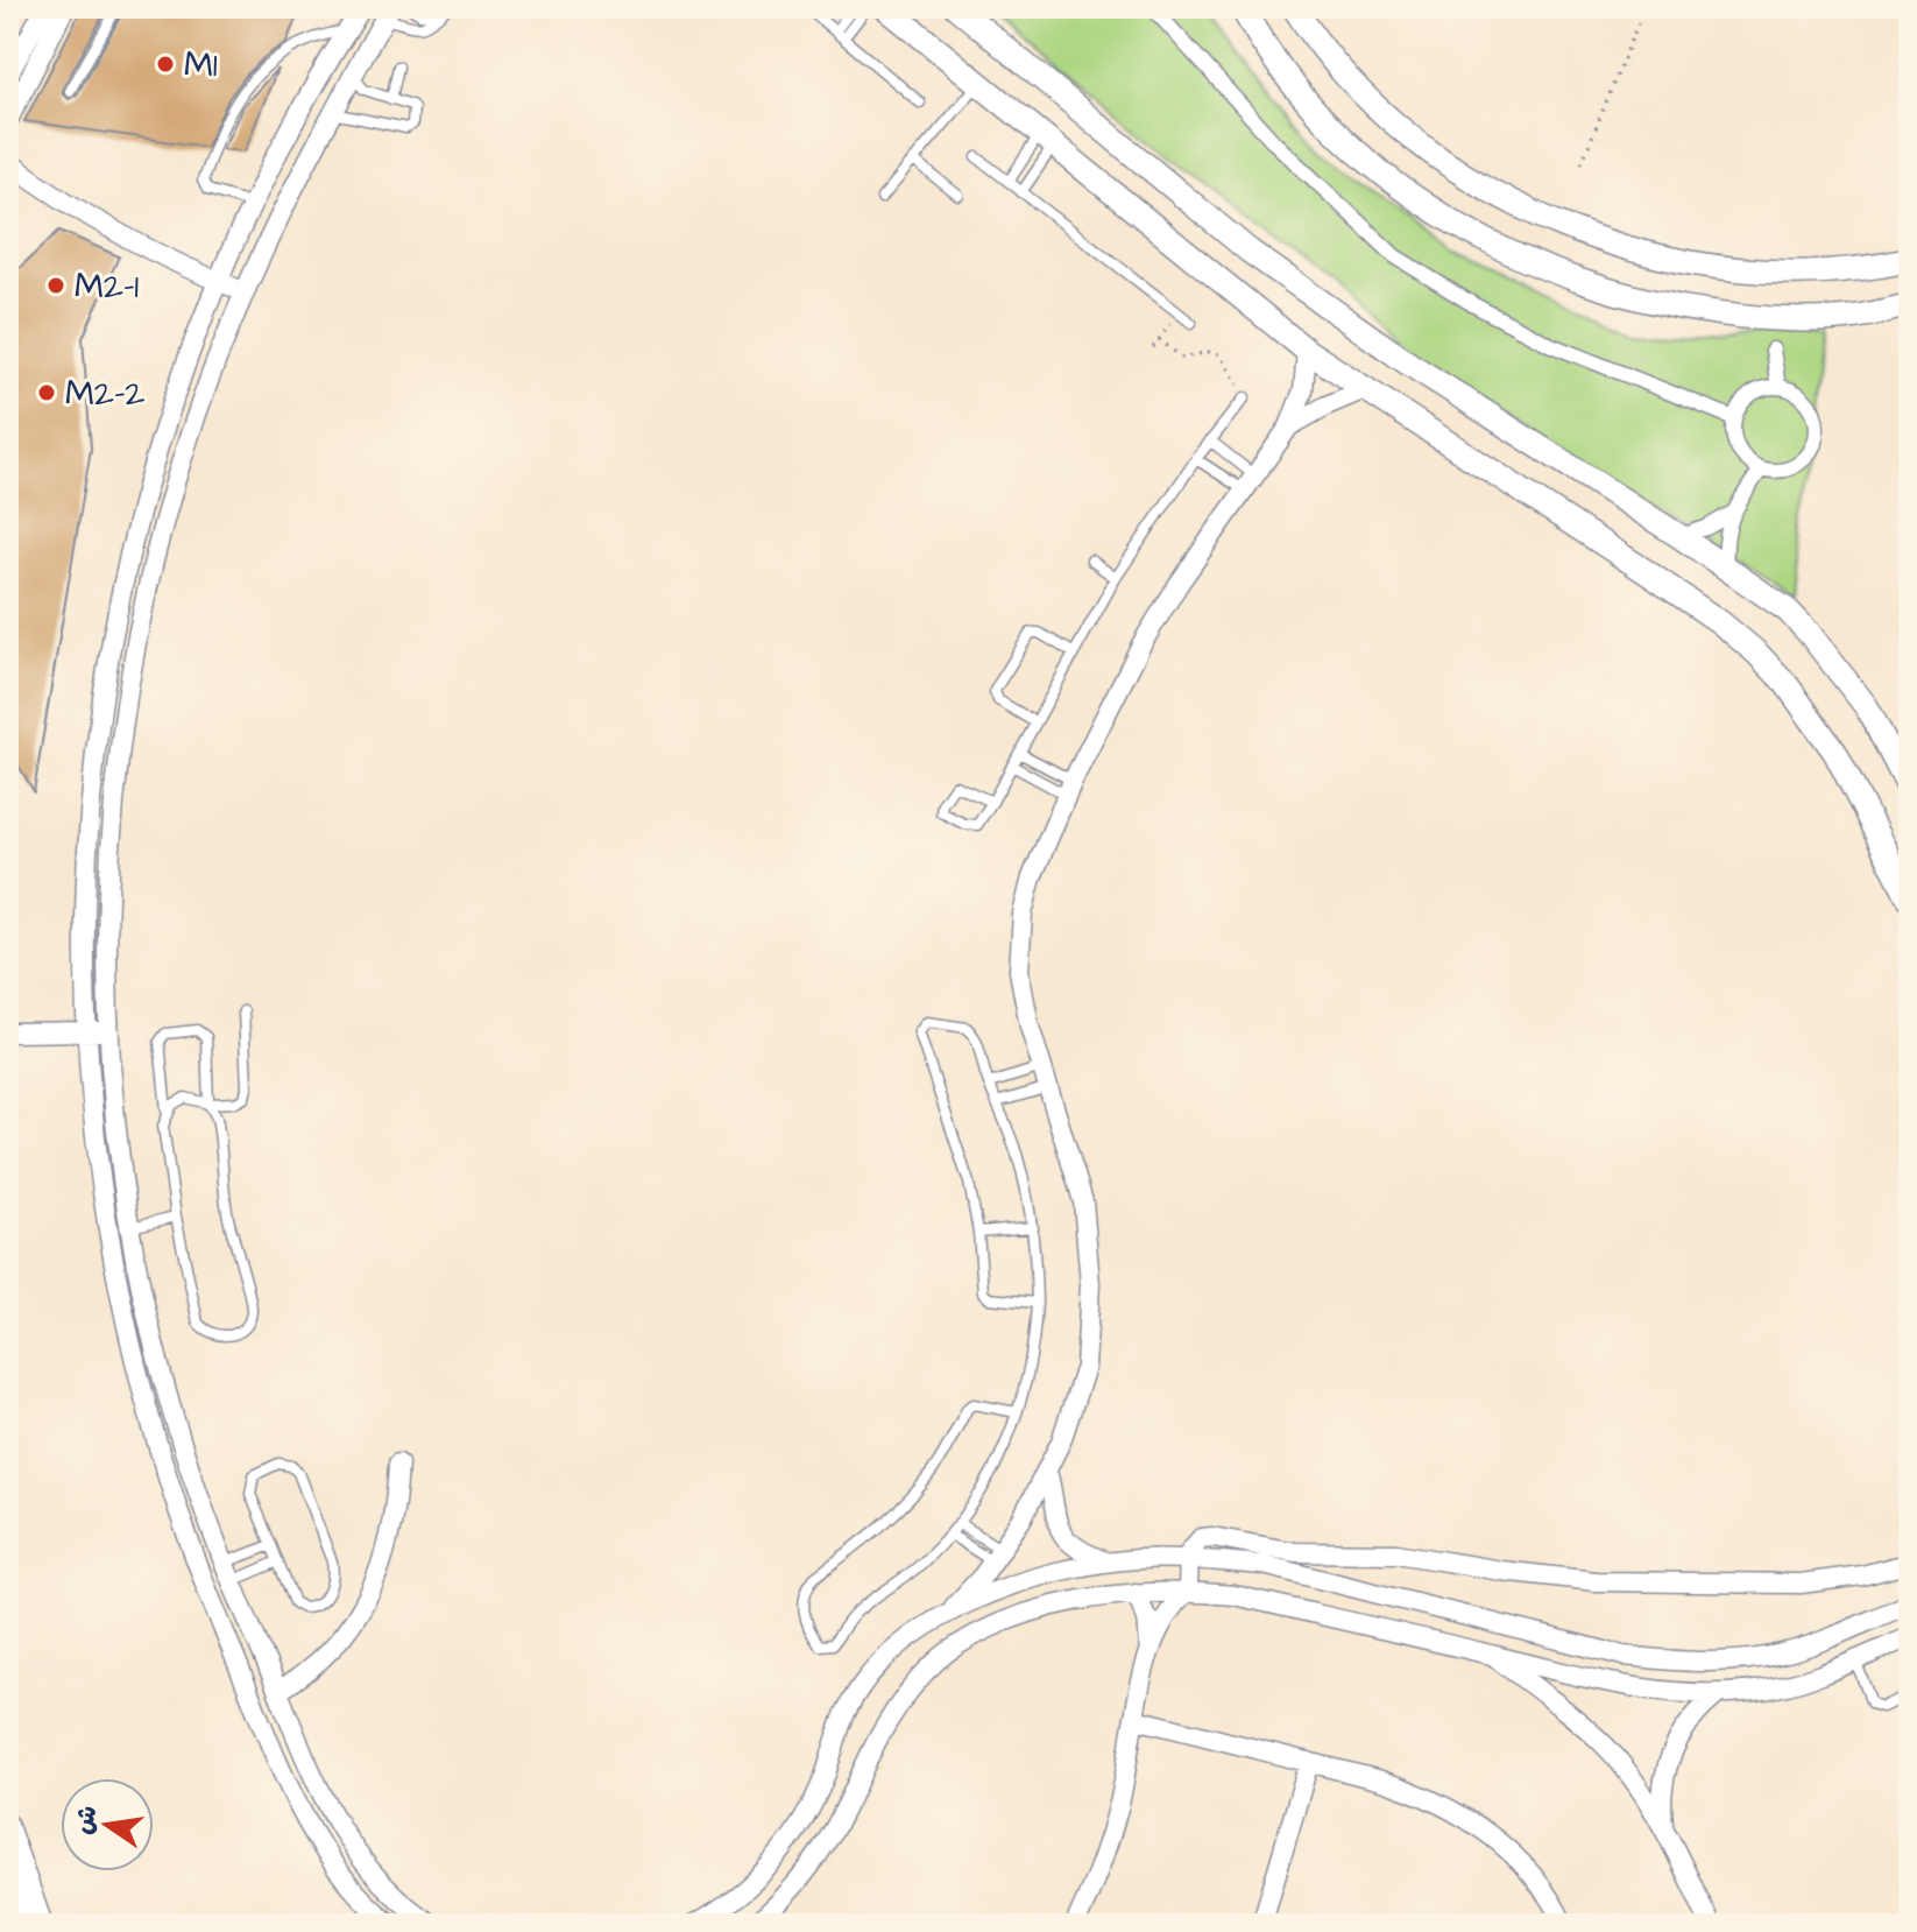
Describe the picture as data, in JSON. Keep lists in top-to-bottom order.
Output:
{
  "places": ["M1", "M2-1", "M2-2"],
  "north": "left"
}
